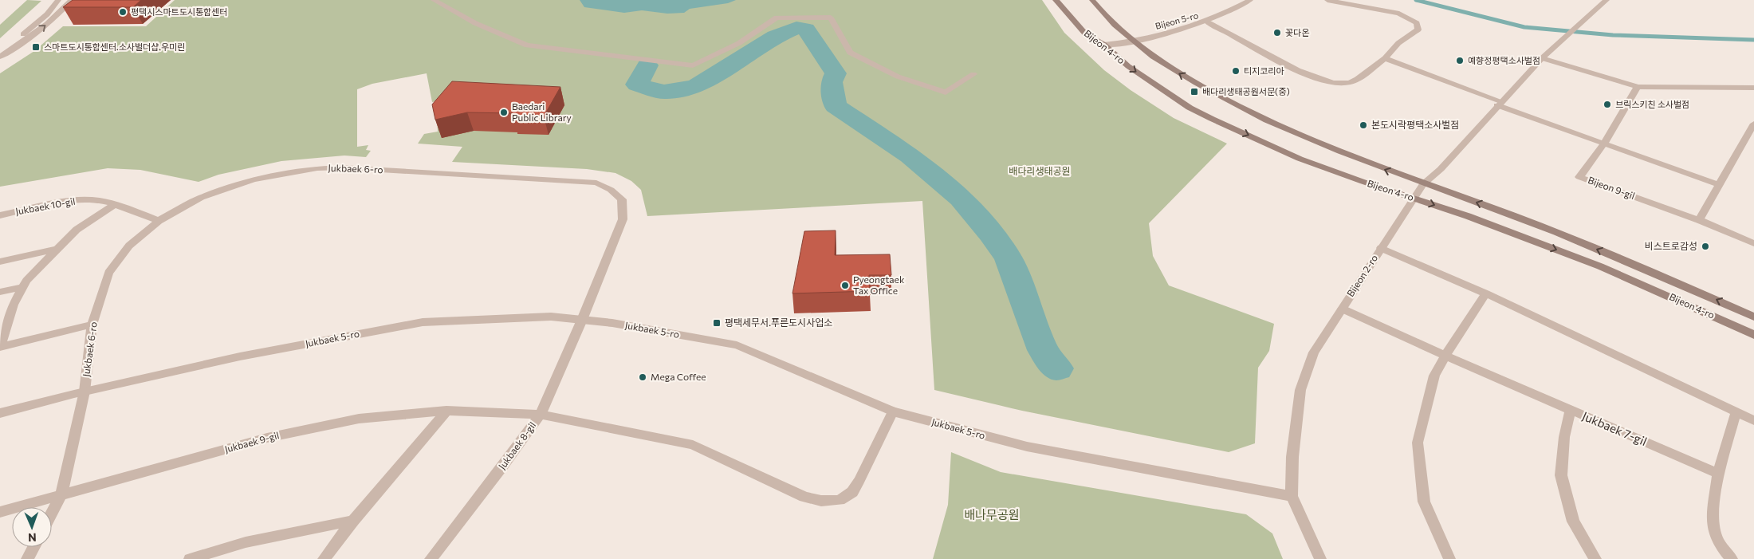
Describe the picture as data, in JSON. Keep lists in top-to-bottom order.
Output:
{
  "streets": {
    "main road": ["Bijeon 4-ro"],
    "street": [
      "Bijeon 5-ro",
      "Jukbaek 6-ro",
      "Bijeon 9-gil",
      "Jukbaek 10-gil",
      "Bijeon 2-ro",
      "Jukbaek 5-ro",
      "Jukbaek 7-gil",
      "Jukbaek 9-gil",
      "Jukbaek 8-gil"
    ]
  },
  "crossings": [
    ["Bijeon 5-ro", "Bijeon 4-ro"],
    ["Bijeon 4-ro", "Bijeon 2-ro"],
    ["Jukbaek 6-ro", "Jukbaek 10-gil"],
    ["Jukbaek 6-ro", "Jukbaek 5-ro"],
    ["Jukbaek 6-ro", "Jukbaek 8-gil"],
    ["Bijeon 2-ro", "Jukbaek 5-ro"],
    ["Jukbaek 5-ro", "Jukbaek 9-gil"],
    ["Jukbaek 5-ro", "Jukbaek 8-gil"],
    ["Jukbaek 9-gil", "Jukbaek 8-gil"]
  ],
  "parks": ["배다리생태공원", "배나무공원"],
  "places": {
    "other": [
      "평택시스마트도시통합센터",
      "꽃다온",
      "예향정평택소사벌점",
      "티지코리아",
      "브릭스키친 소사벌점",
      "Baedari Public Library",
      "본도시락평택소사벌점",
      "비스트로감성",
      "Pyeongtaek Tax Office",
      "Mega Coffee"
    ],
    "transit": ["스마트도시통합센터.소사벌더샵.우미린", "배다리생태공원서문(중)", "평택세무서.푸른도시사업소"]
  },
  "north": "bottom"
}
